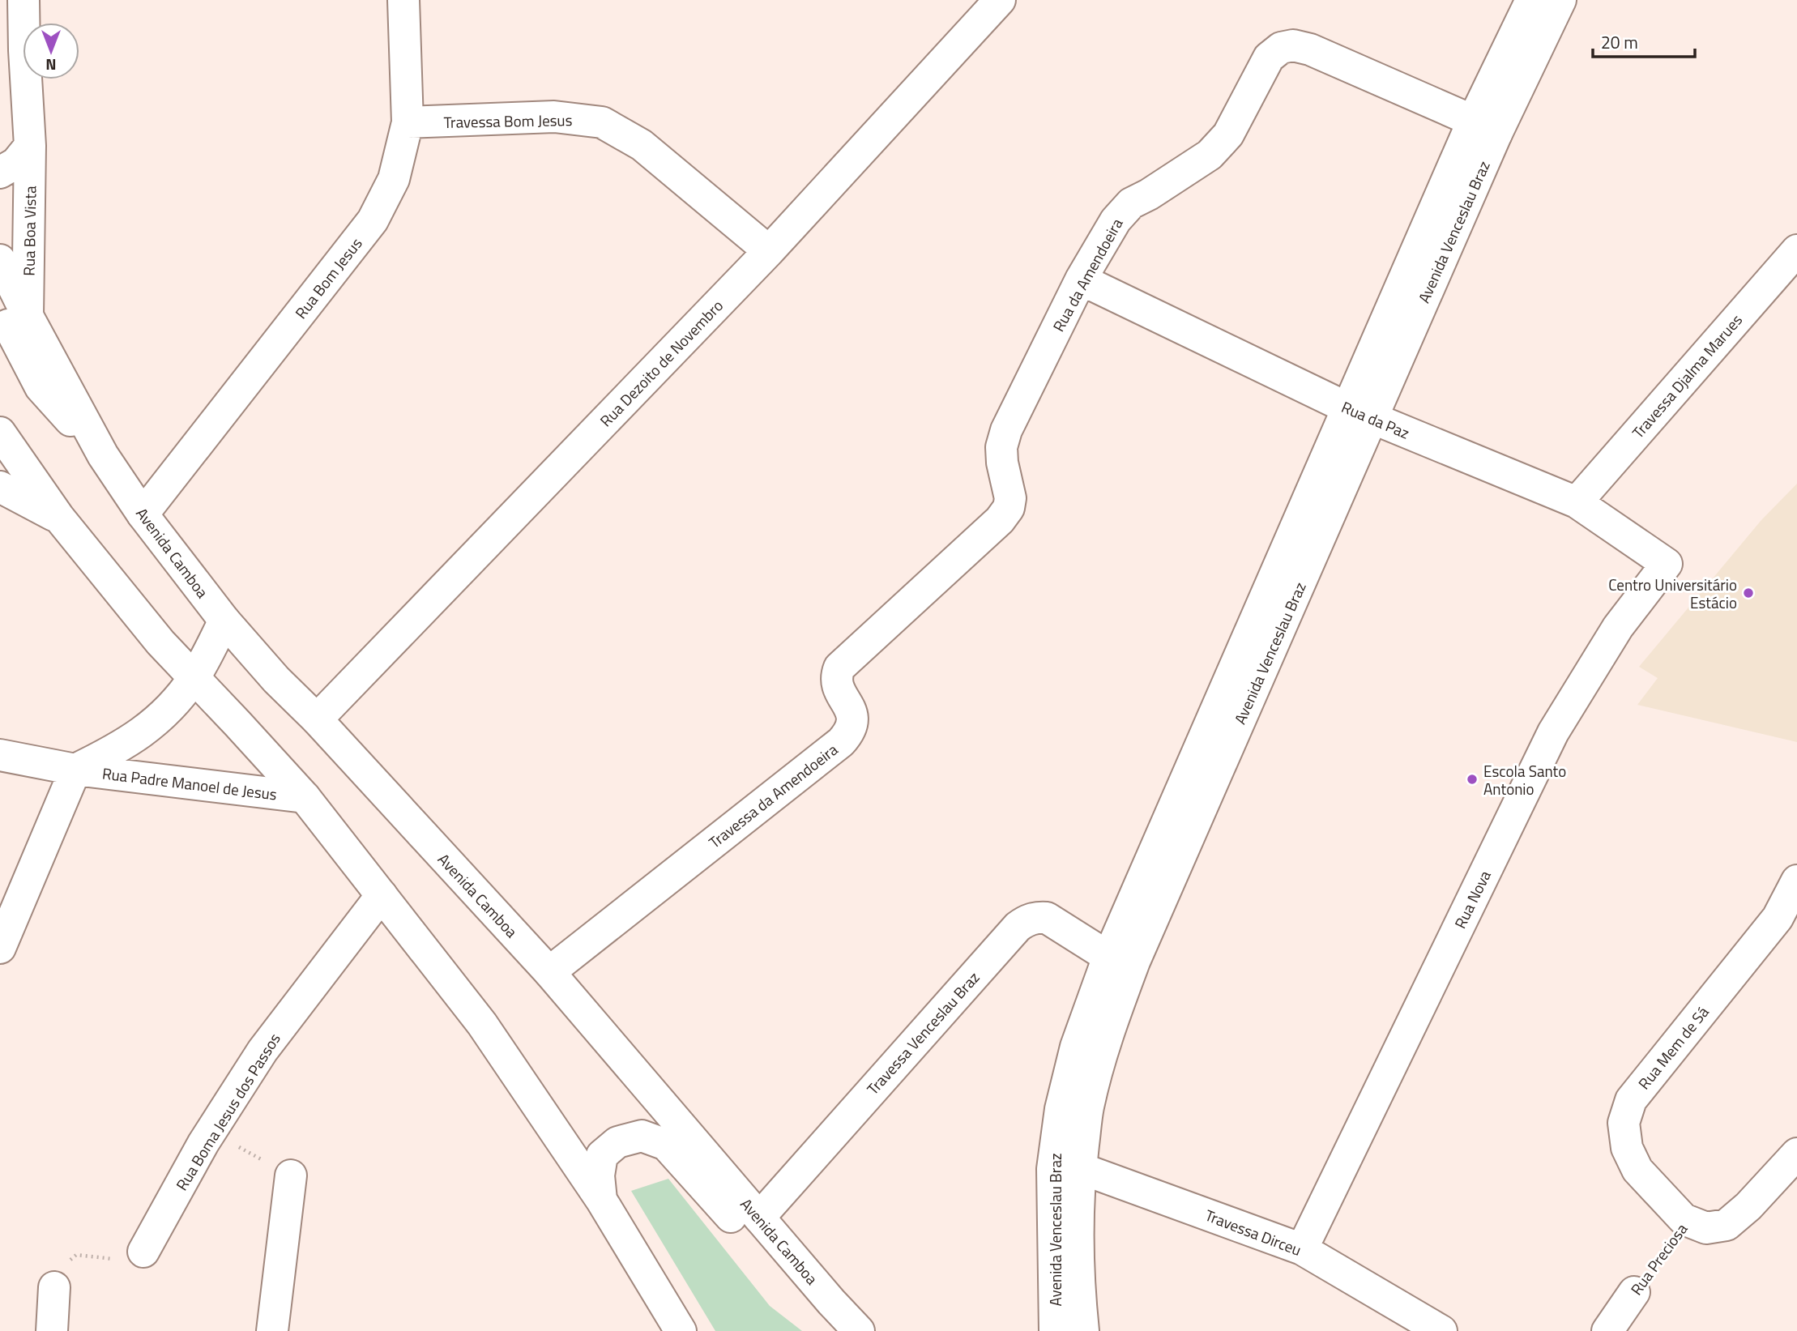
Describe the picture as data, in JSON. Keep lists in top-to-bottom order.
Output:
{
  "streets": {
    "street": [
      "Travessa Bom Jesus",
      "Rua Boa Vista",
      "Avenida Venceslau Braz",
      "Rua da Amendoeira",
      "Rua Bom Jesus",
      "Rua Dezoito de Novembro",
      "Travessa Djalma Marues",
      "Rua da Paz",
      "Avenida Camboa",
      "Rua Padre Manoel de Jesus",
      "Travessa da Amendoeira",
      "Rua Nova",
      "Travessa Venceslau Braz",
      "Rua Mem de Sá",
      "Rua Boma Jesus dos Passos",
      "Travessa Dirceu",
      "Rua Preciosa"
    ]
  },
  "crossings": [
    ["Travessa Bom Jesus", "Rua Bom Jesus"],
    ["Travessa Bom Jesus", "Rua Dezoito de Novembro"],
    ["Rua Boa Vista", "Avenida Camboa"],
    ["Avenida Venceslau Braz", "Rua da Amendoeira"],
    ["Avenida Venceslau Braz", "Rua da Paz"],
    ["Avenida Venceslau Braz", "Travessa Venceslau Braz"],
    ["Avenida Venceslau Braz", "Travessa Dirceu"],
    ["Rua da Amendoeira", "Rua da Paz"],
    ["Rua da Amendoeira", "Travessa da Amendoeira"],
    ["Rua Bom Jesus", "Avenida Camboa"],
    ["Rua Dezoito de Novembro", "Avenida Camboa"],
    ["Travessa Djalma Marues", "Rua da Paz"],
    ["Rua da Paz", "Rua Nova"],
    ["Avenida Camboa", "Rua Padre Manoel de Jesus"],
    ["Avenida Camboa", "Travessa da Amendoeira"],
    ["Avenida Camboa", "Travessa Venceslau Braz"],
    ["Rua Nova", "Travessa Dirceu"],
    ["Rua Mem de Sá", "Rua Preciosa"]
  ],
  "places": ["Centro Universitário Estácio", "Escola Santo Antonio"],
  "scale_bar": "20 m",
  "north": "bottom"
}
